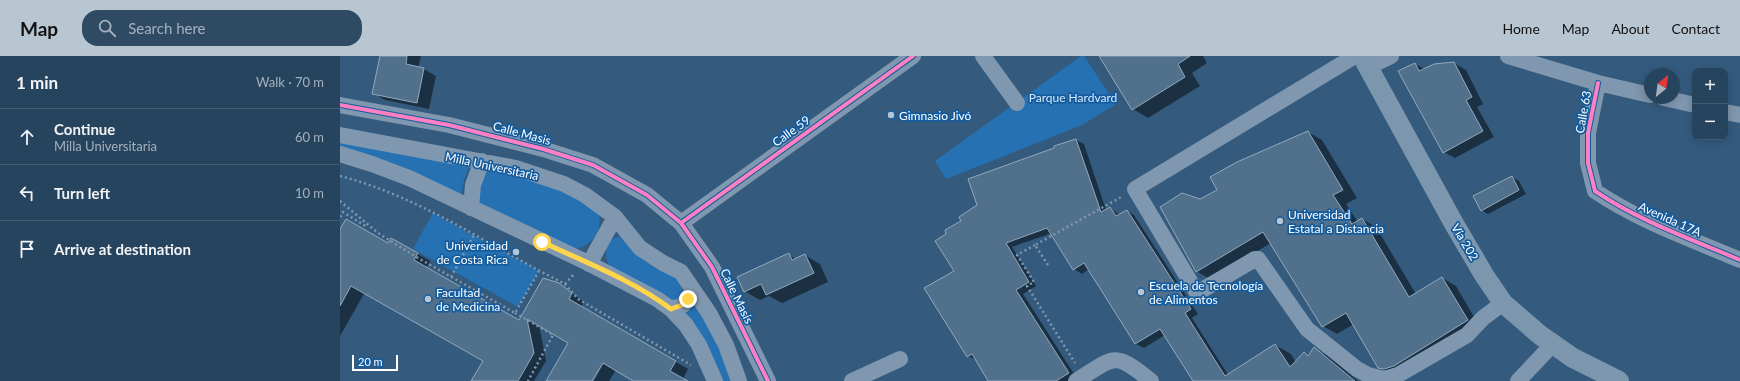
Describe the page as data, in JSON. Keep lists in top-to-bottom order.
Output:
{
  "streets": {
    "main road": ["Vía 202"],
    "street": [
      "Calle 63",
      "Calle 59",
      "Calle Masis",
      "Milla Universitaria",
      "Avenida 17A",
      "Calle Masís"
    ]
  },
  "crossings": [
    ["Calle 63", "Avenida 17A"],
    ["Calle 59", "Calle Masis"],
    ["Calle 59", "Calle Masís"],
    ["Calle Masis", "Calle Masís"]
  ],
  "parks": ["Parque Hardvard"],
  "places": [
    "Gimnasio Jivó",
    "Universidad Estatal a Distancia",
    "Universidad de Costa Rica",
    "Escuela de Tecnología de Alimentos",
    "Facultad de Medicina"
  ],
  "scale_bar": "20 m",
  "north": "top right",
  "page": {
    "header": "Map",
    "search": "Search here",
    "nav": [
      "Home",
      "Map",
      "About",
      "Contact"
    ],
    "heading": ["1 min", "Walk · 70 m"],
    "map_buttons": ["+", "−"],
    "list": [
      ["Continue", "Milla Universitaria", "60 m"],
      ["Turn left", "10 m"],
      "Arrive at destination"
    ],
    "scale": "20 m"
  }
}
